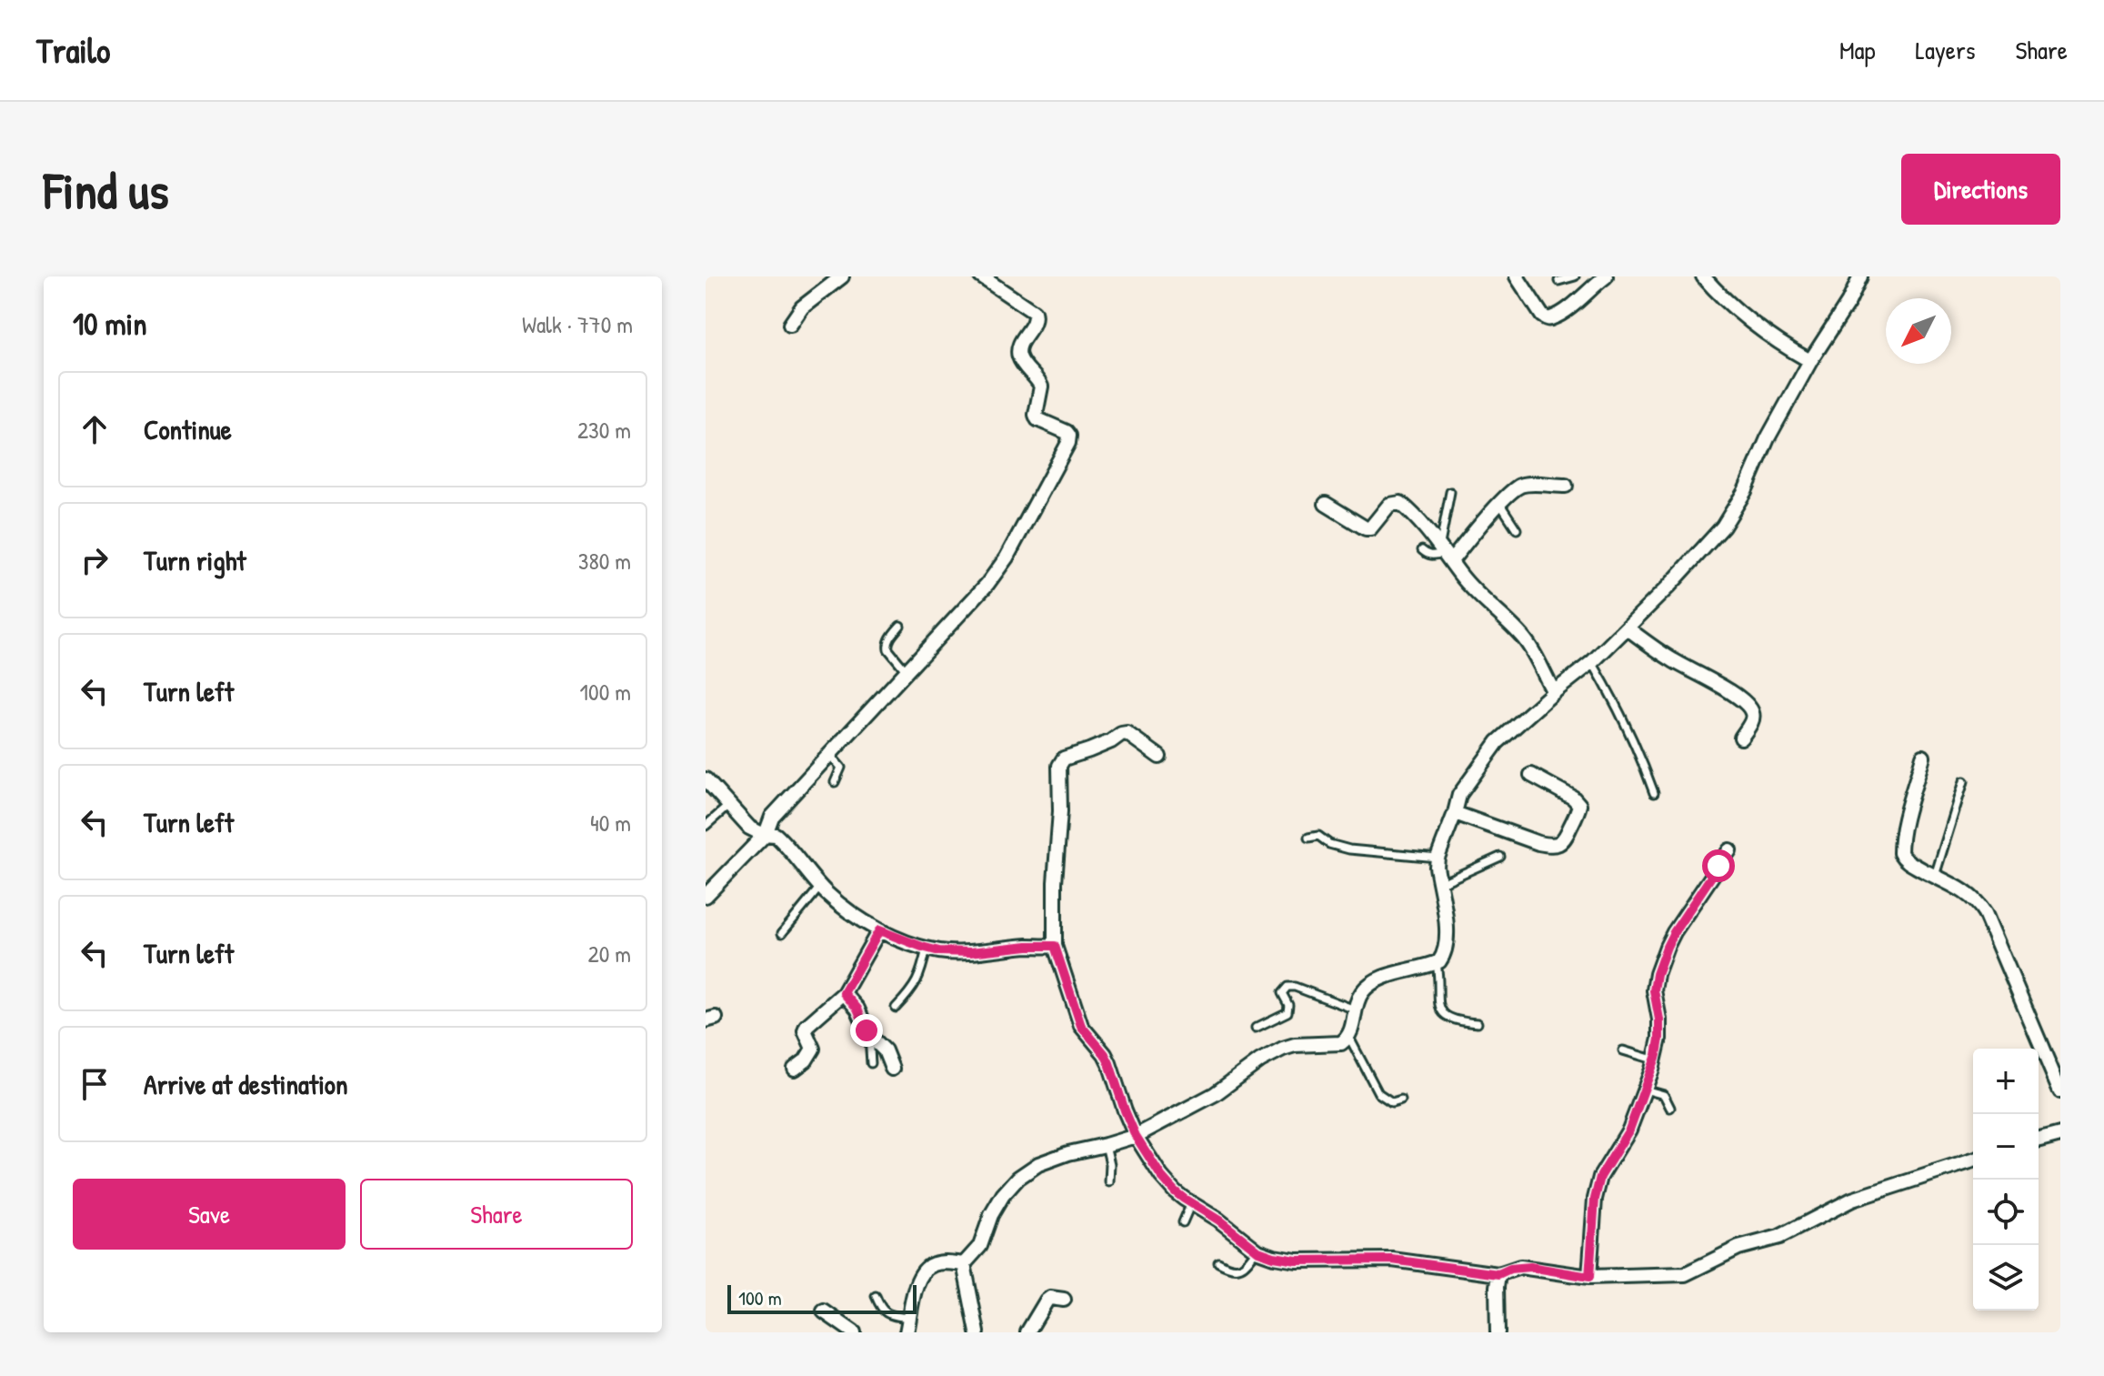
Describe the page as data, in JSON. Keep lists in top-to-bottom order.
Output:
{
  "scale_bar": "100 m",
  "north": "bottom left",
  "page": {
    "header": "Trailo",
    "nav": ["Map", "Layers", "Share"],
    "buttons": [
      "Directions",
      ["Save", "Share"]
    ],
    "title": "Find us",
    "heading": ["10 min", "Walk · 770 m"],
    "list": [
      ["Continue", "230 m"],
      ["Turn right", "380 m"],
      ["Turn left", "100 m"],
      ["Turn left", "40 m"],
      ["Turn left", "20 m"],
      "Arrive at destination"
    ],
    "map_buttons": ["+", "−"],
    "scale": "100 m"
  }
}
